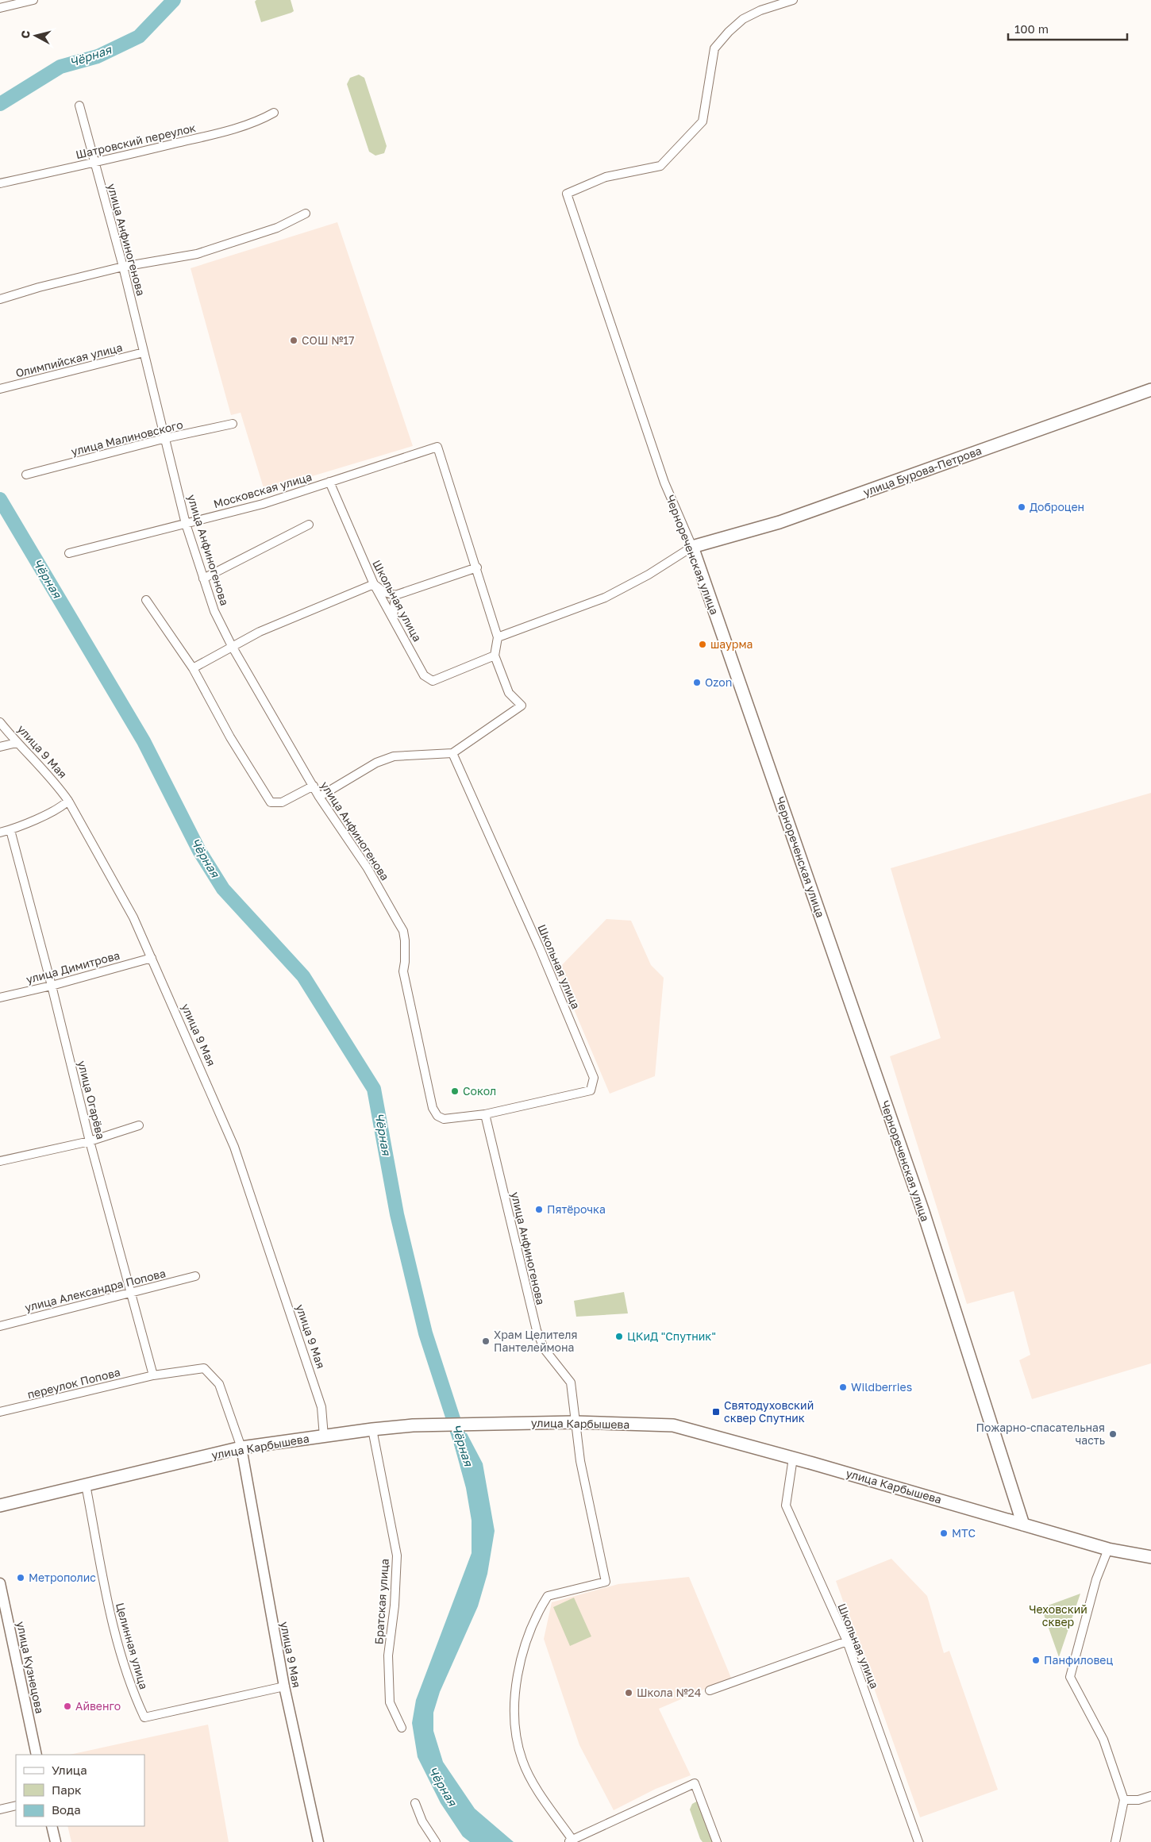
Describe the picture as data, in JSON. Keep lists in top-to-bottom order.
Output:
{
  "streets": {
    "main road": ["улица Бурова-Петрова", "Чернореченская улица", "улица Карбышева"],
    "street": [
      "Шатровский переулок",
      "улица Анфиногенова",
      "Олимпийская улица",
      "улица Малиновского",
      "Московская улица",
      "Школьная улица",
      "улица 9 Мая",
      "улица Димитрова",
      "улица Огарёва",
      "улица Александра Попова",
      "переулок Попова",
      "Братская улица",
      "Целинная улица",
      "улица Кузнецова"
    ]
  },
  "crossings": [
    ["Шатровский переулок", "улица Анфиногенова"],
    ["улица Анфиногенова", "Олимпийская улица"],
    ["улица Анфиногенова", "улица Малиновского"],
    ["улица Анфиногенова", "Московская улица"],
    ["улица Анфиногенова", "Школьная улица"],
    ["улица Анфиногенова", "улица Карбышева"],
    ["улица Бурова-Петрова", "Чернореченская улица"],
    ["Московская улица", "Школьная улица"],
    ["Чернореченская улица", "улица Карбышева"],
    ["Школьная улица", "улица Карбышева"],
    ["улица 9 Мая", "улица Димитрова"],
    ["улица 9 Мая", "переулок Попова"],
    ["улица 9 Мая", "улица Карбышева"],
    ["улица 9 Мая", "Целинная улица"],
    ["улица Димитрова", "улица Огарёва"],
    ["улица Огарёва", "улица Александра Попова"],
    ["улица Огарёва", "переулок Попова"],
    ["переулок Попова", "улица Карбышева"],
    ["улица Карбышева", "Братская улица"],
    ["улица Карбышева", "Целинная улица"]
  ],
  "water": ["Чёрная"],
  "parks": ["Чеховский сквер"],
  "places": {
    "other": [
      "СОШ №17",
      "Доброцен",
      "шаурма",
      "Ozon",
      "Сокол",
      "Пятёрочка",
      "ЦКиД \"Спутник\"",
      "Храм Целителя Пантелеймона",
      "Wildberries",
      "Пожарно-спасательная часть",
      "МТС",
      "Метрополис",
      "Панфиловец",
      "Школа №24",
      "Айвенго"
    ],
    "transit": ["Святодуховский сквер Спутник"]
  },
  "legend": ["Улица", "Парк", "Вода"],
  "scale_bar": "100 m",
  "north": "left"
}
